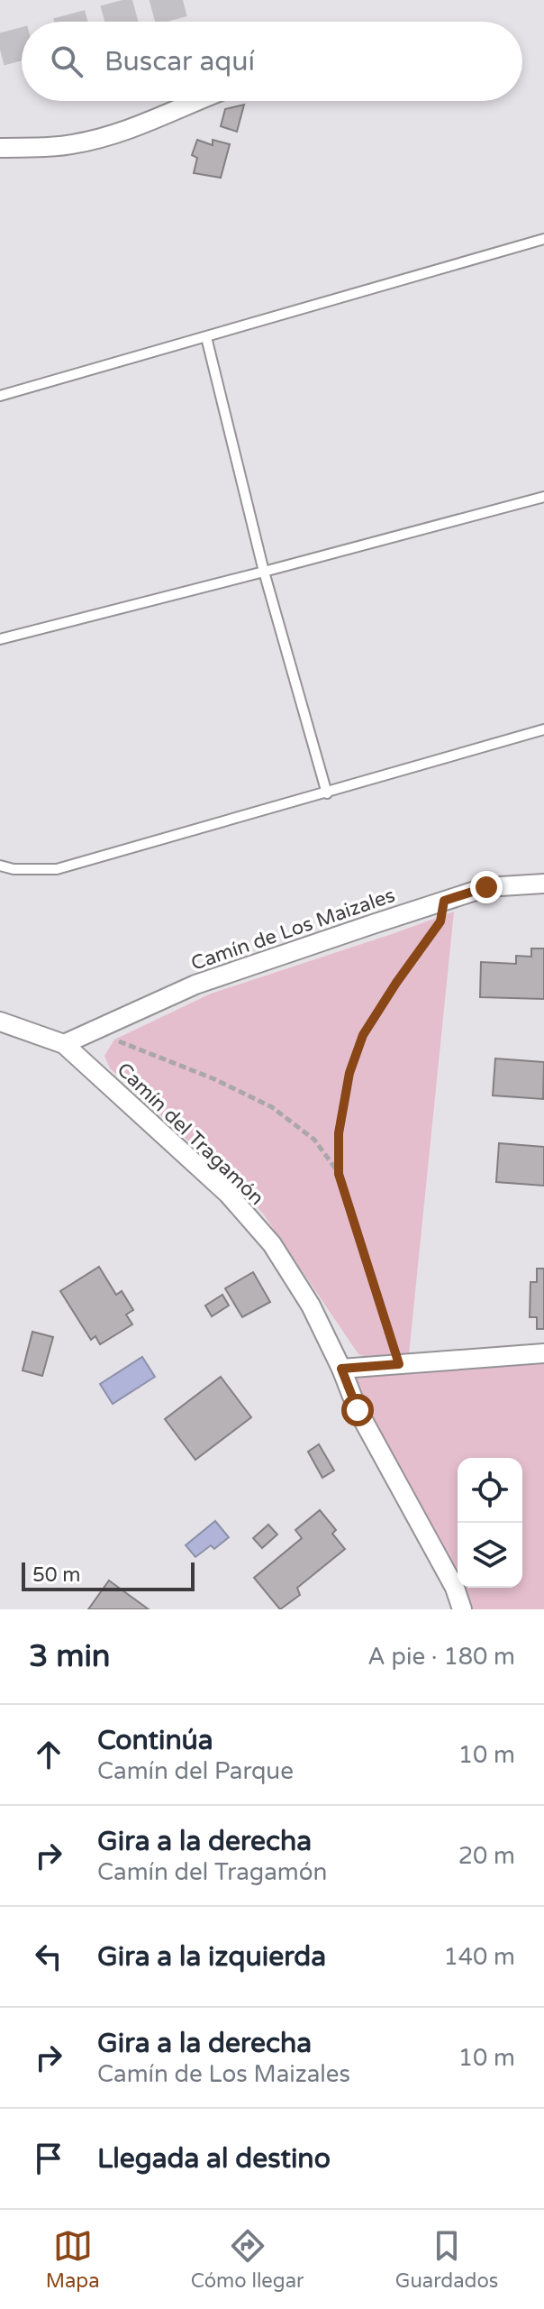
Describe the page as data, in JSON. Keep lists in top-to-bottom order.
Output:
{
  "streets": {
    "street": ["Camín de Los Maizales", "Camín del Tragamón"]
  },
  "crossings": [
    ["Camín de Los Maizales", "Camín del Tragamón"]
  ],
  "scale_bar": "50 m",
  "page": {
    "search": "Buscar aquí",
    "scale": "50 m",
    "heading": ["3 min", "A pie · 180 m"],
    "list": [
      ["Continúa", "Camín del Parque", "10 m"],
      ["Gira a la derecha", "Camín del Tragamón", "20 m"],
      ["Gira a la izquierda", "140 m"],
      ["Gira a la derecha", "Camín de Los Maizales", "10 m"],
      "Llegada al destino"
    ],
    "nav": ["Mapa", "Cómo llegar", "Guardados"]
  }
}
